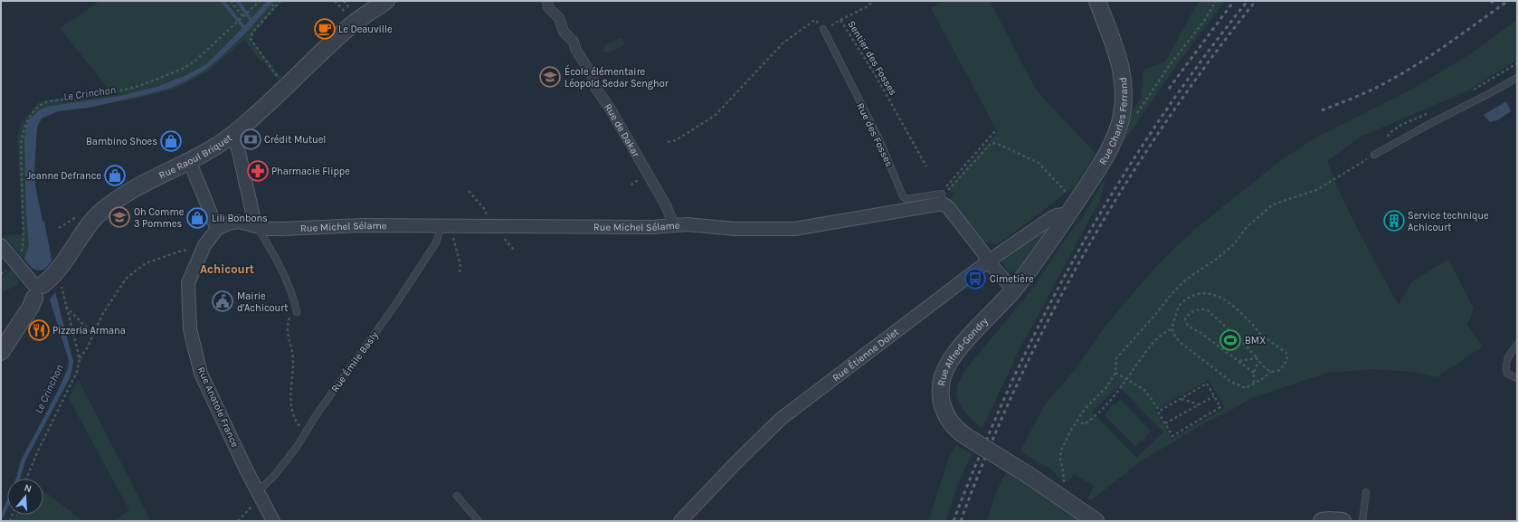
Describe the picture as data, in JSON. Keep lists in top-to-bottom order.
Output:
{
  "streets": {
    "street": [
      "Rue Charles Ferrand",
      "Rue de Dakar",
      "Rue Raoul Briquet",
      "Rue Michel Sélame",
      "Rue Alfred-Gondry",
      "Rue Étienne Dolet",
      "Rue Anatole France"
    ],
    "lane": ["Rue des Fosses", "Rue Émile Basly"],
    "path": ["Sentier des Fosses"]
  },
  "crossings": [
    ["Sentier des Fosses", "Rue des Fosses"],
    ["Rue Charles Ferrand", "Rue Alfred-Gondry"],
    ["Rue Charles Ferrand", "Rue Étienne Dolet"],
    ["Rue de Dakar", "Rue Michel Sélame"],
    ["Rue des Fosses", "Rue Michel Sélame"],
    ["Rue Michel Sélame", "Rue Émile Basly"],
    ["Rue Michel Sélame", "Rue Anatole France"],
    ["Rue Alfred-Gondry", "Rue Étienne Dolet"],
    ["Rue Émile Basly", "Rue Anatole France"]
  ],
  "districts": ["Achicourt"],
  "water": ["Le Crinchon"],
  "places": {
    "cafe": ["Le Deauville"],
    "school or university": ["École élémentaire Léopold Sedar Senghor", "Oh Comme 3 Pommes"],
    "bank": ["Crédit Mutuel"],
    "shop": ["Bambino Shoes", "Jeanne Defrance", "Lili Bonbons"],
    "pharmacy": ["Pharmacie Flippe"],
    "building": ["Service technique Achicourt"],
    "bus stop": ["Cimetière"],
    "public building": ["Mairie d'Achicourt"],
    "restaurant": ["Pizzeria Armana"],
    "sports": ["BMX"]
  },
  "north": "top"
}
